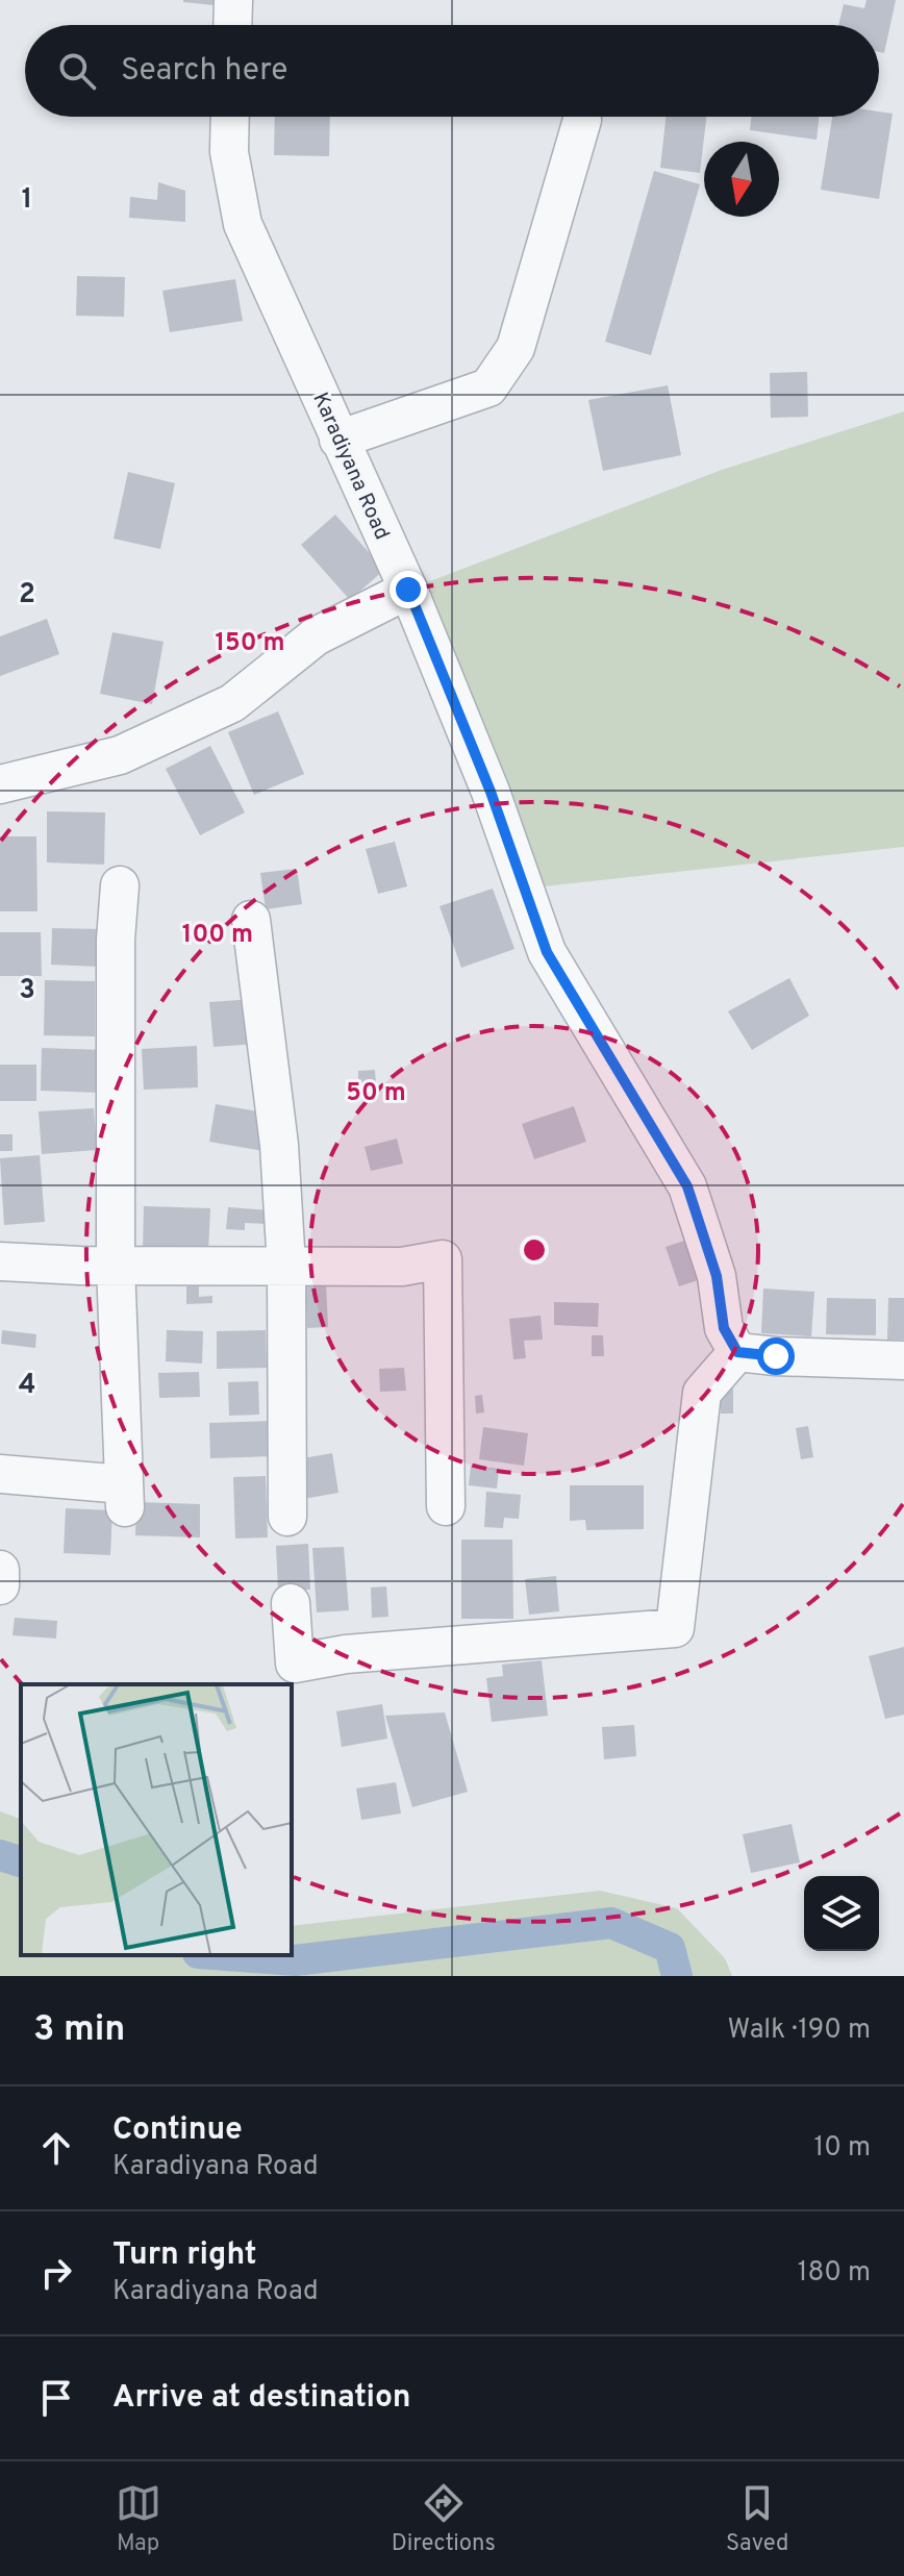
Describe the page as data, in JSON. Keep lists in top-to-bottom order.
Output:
{
  "streets": {
    "street": ["Karadiyana Road"]
  },
  "north": "bottom",
  "page": {
    "search": "Search here",
    "heading": ["3 min", "Walk · 190 m"],
    "list": [
      ["Continue", "Karadiyana Road", "10 m"],
      ["Turn right", "Karadiyana Road", "180 m"],
      "Arrive at destination"
    ],
    "nav": ["Map", "Directions", "Saved"]
  },
  "grid": {
    "rows": [
      "1",
      "2",
      "3",
      "4"
    ]
  },
  "rings": ["150 m", "100 m", "50 m"]
}
